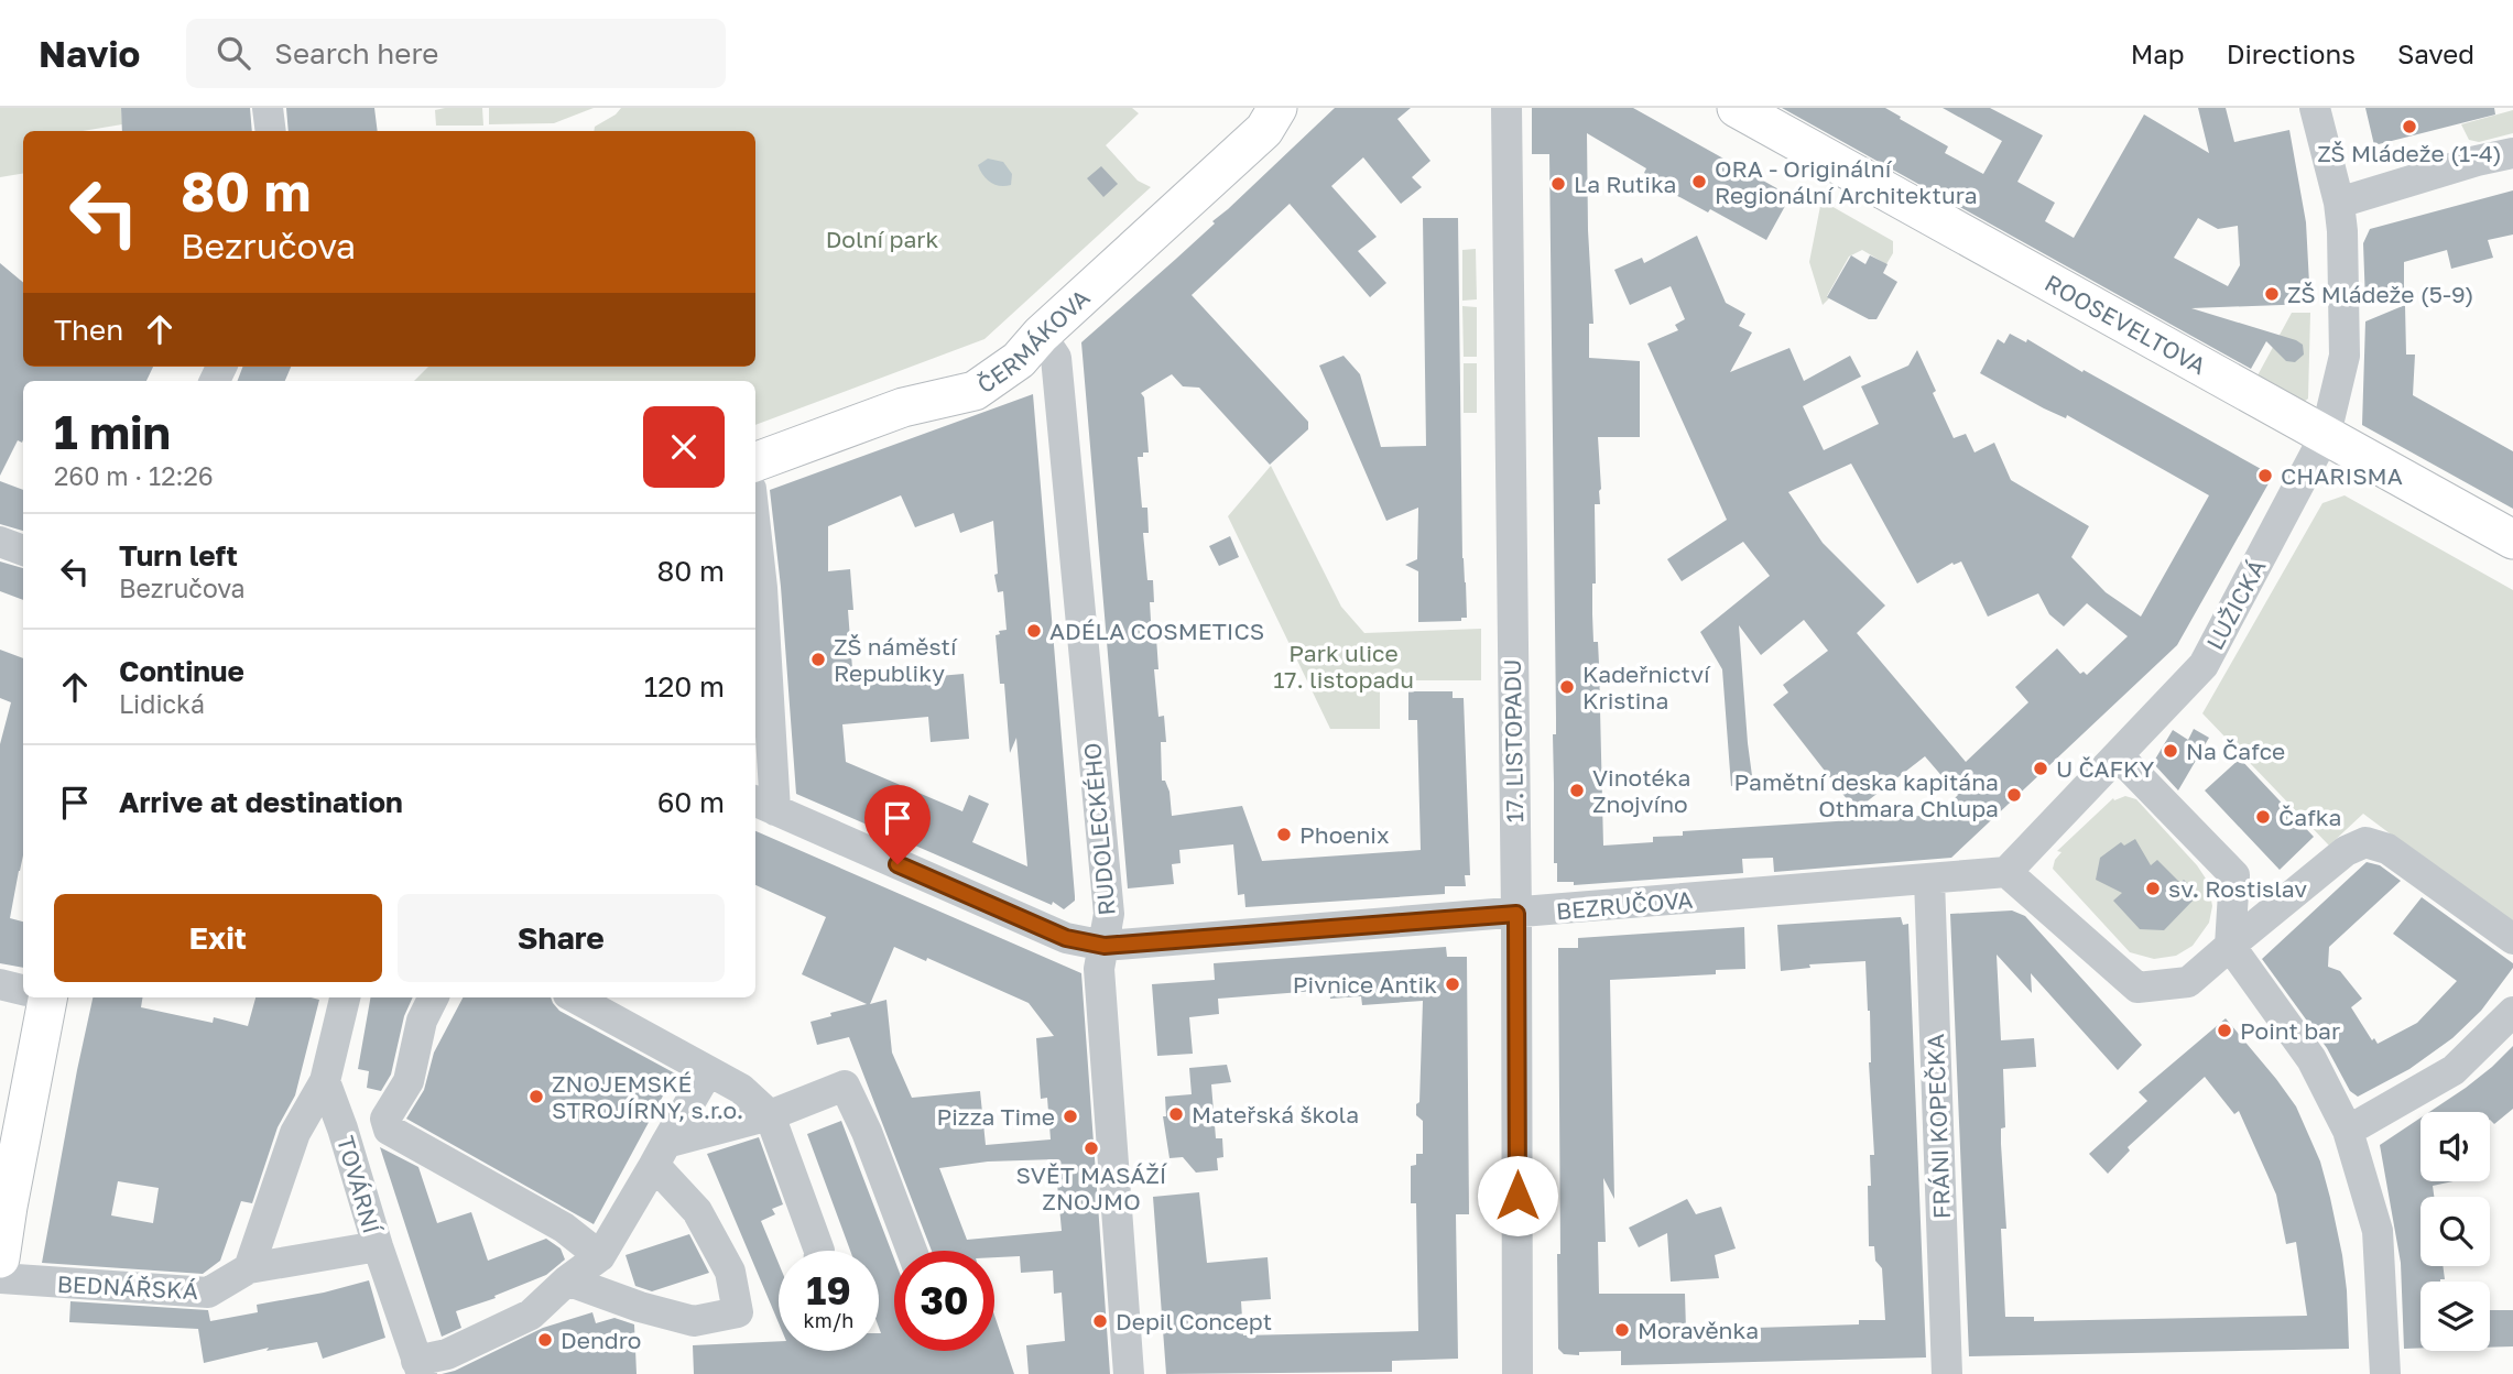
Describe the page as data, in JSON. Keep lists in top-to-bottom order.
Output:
{
  "streets": {
    "main road": ["ROOSEVELTOVA", "ČERMÁKOVA"],
    "street": [
      "LUŽICKÁ",
      "17. LISTOPADU",
      "RUDOLECKÉHO",
      "BEZRUČOVA",
      "FRÁNI KOPEČKA",
      "TOVÁRNÍ",
      "BEDNÁŘSKÁ"
    ]
  },
  "crossings": [
    ["ROOSEVELTOVA", "LUŽICKÁ"],
    ["ČERMÁKOVA", "RUDOLECKÉHO"],
    ["LUŽICKÁ", "BEZRUČOVA"],
    ["17. LISTOPADU", "BEZRUČOVA"],
    ["RUDOLECKÉHO", "BEZRUČOVA"],
    ["BEZRUČOVA", "FRÁNI KOPEČKA"]
  ],
  "parks": ["Dolní park", "Park ulice 17. listopadu"],
  "places": [
    "ZŠ Mládeže (1-4)",
    "ORA - Originální Regionální Architektura",
    "La Rutika",
    "ZŠ Mládeže (5-9)",
    "CHARISMA",
    "ADÉLA COSMETICS",
    "ZŠ náměstí Republiky",
    "Kadeřnictví Kristina",
    "Na Čafce",
    "U ČAFKY",
    "Vinotéka Znojvíno",
    "Pamětní deska kapitána Othmara Chlupa",
    "Čafka",
    "Phoenix",
    "sv. Rostislav",
    "Pivnice Antik",
    "Point bar",
    "ZNOJEMSKÉ STROJÍRNY, s.r.o.",
    "Mateřská škola",
    "Pizza Time",
    "SVĚT MASÁŽÍ ZNOJMO",
    "Depil Concept",
    "Moravěnka",
    "Dendro"
  ],
  "page": {
    "header": "Navio",
    "search": "Search here",
    "nav": ["Map", "Directions", "Saved"],
    "turn": ["80 m", "Bezručova"],
    "then": "Then",
    "heading": ["1 min", "260 m · 12:26"],
    "list": [
      {
        "name": "Turn left",
        "note": "Bezručova",
        "value": "80 m"
      },
      {
        "name": "Continue",
        "note": "Lidická",
        "value": "120 m"
      },
      {
        "name": "Arrive at destination",
        "value": "60 m"
      }
    ],
    "buttons": ["Exit", "Share"],
    "speed": "19 km/h",
    "limit": "30"
  }
}
